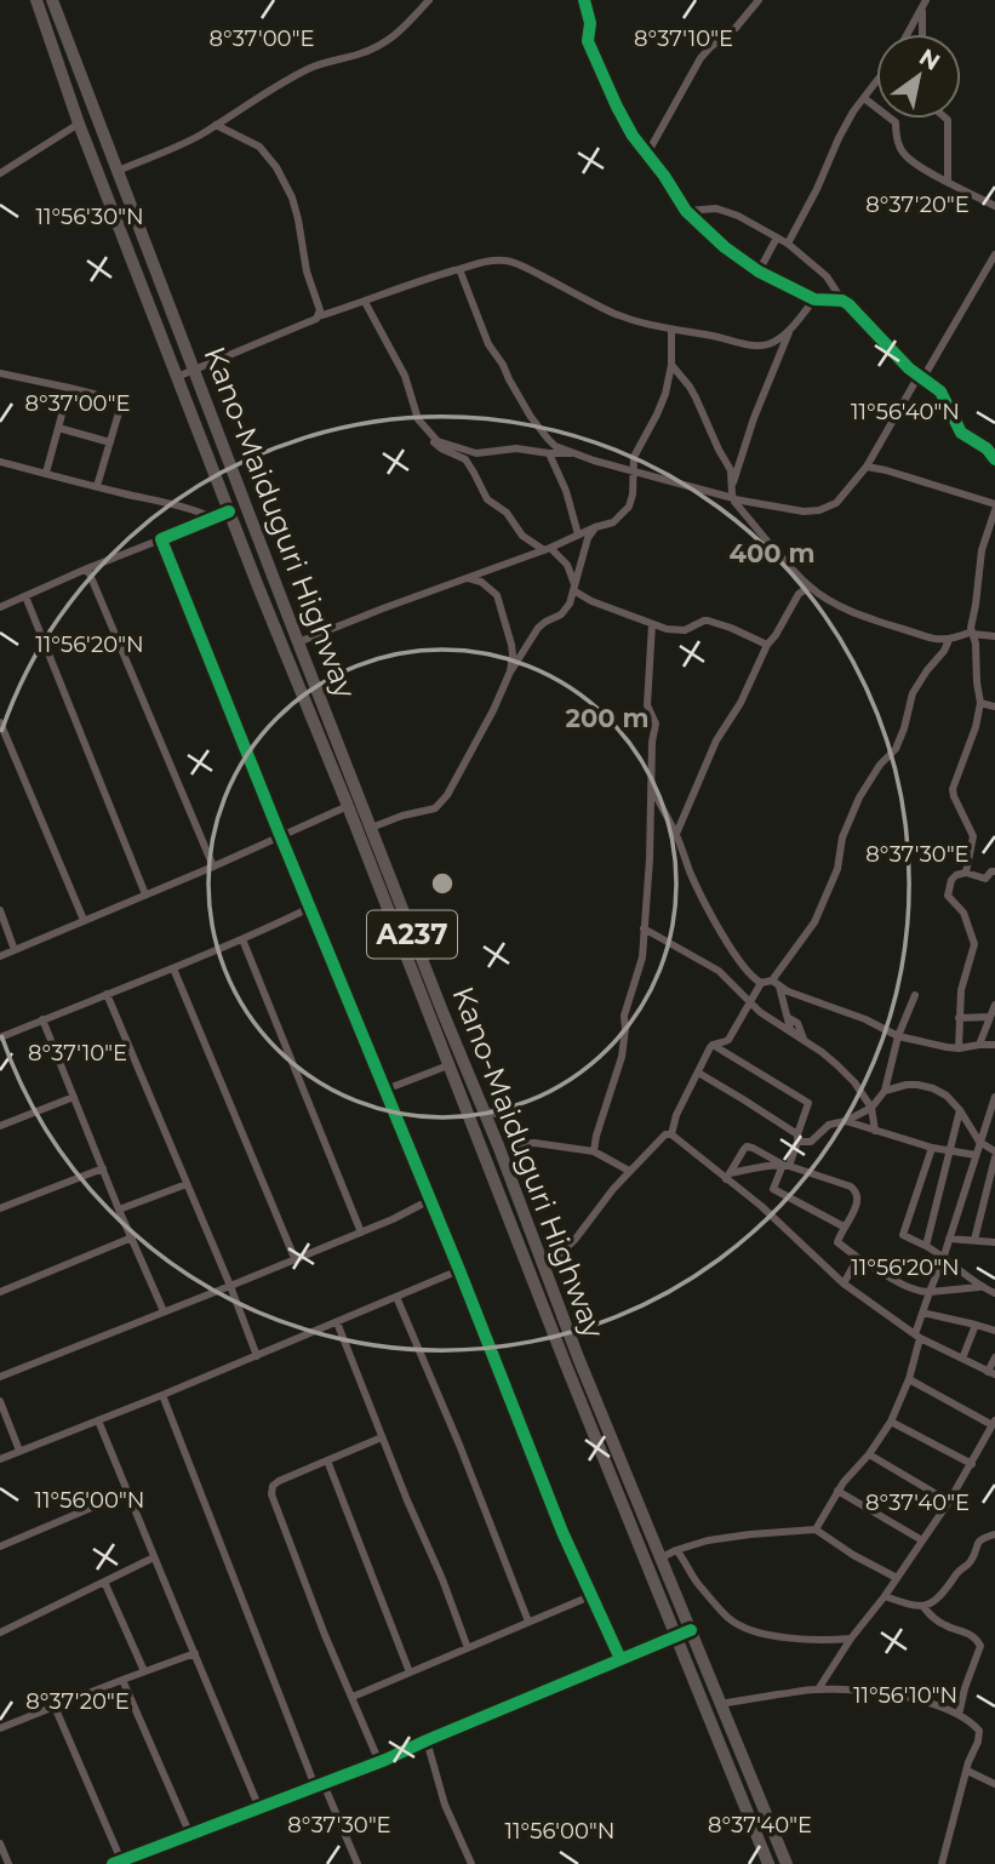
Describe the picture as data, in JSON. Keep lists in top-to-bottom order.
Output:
{
  "streets": {
    "highway": ["Kano-Maiduguri Highway", "A237"]
  },
  "north": "top right",
  "coordinates": [
    "8°37'00\"E",
    "8°37'10\"E",
    "8°37'20\"E",
    "11°56'30\"N",
    "11°56'40\"N",
    "11°56'20\"N",
    "8°37'30\"E",
    "11°56'00\"N",
    "8°37'40\"E",
    "11°56'10\"N"
  ],
  "rings": ["400 m", "200 m"]
}
